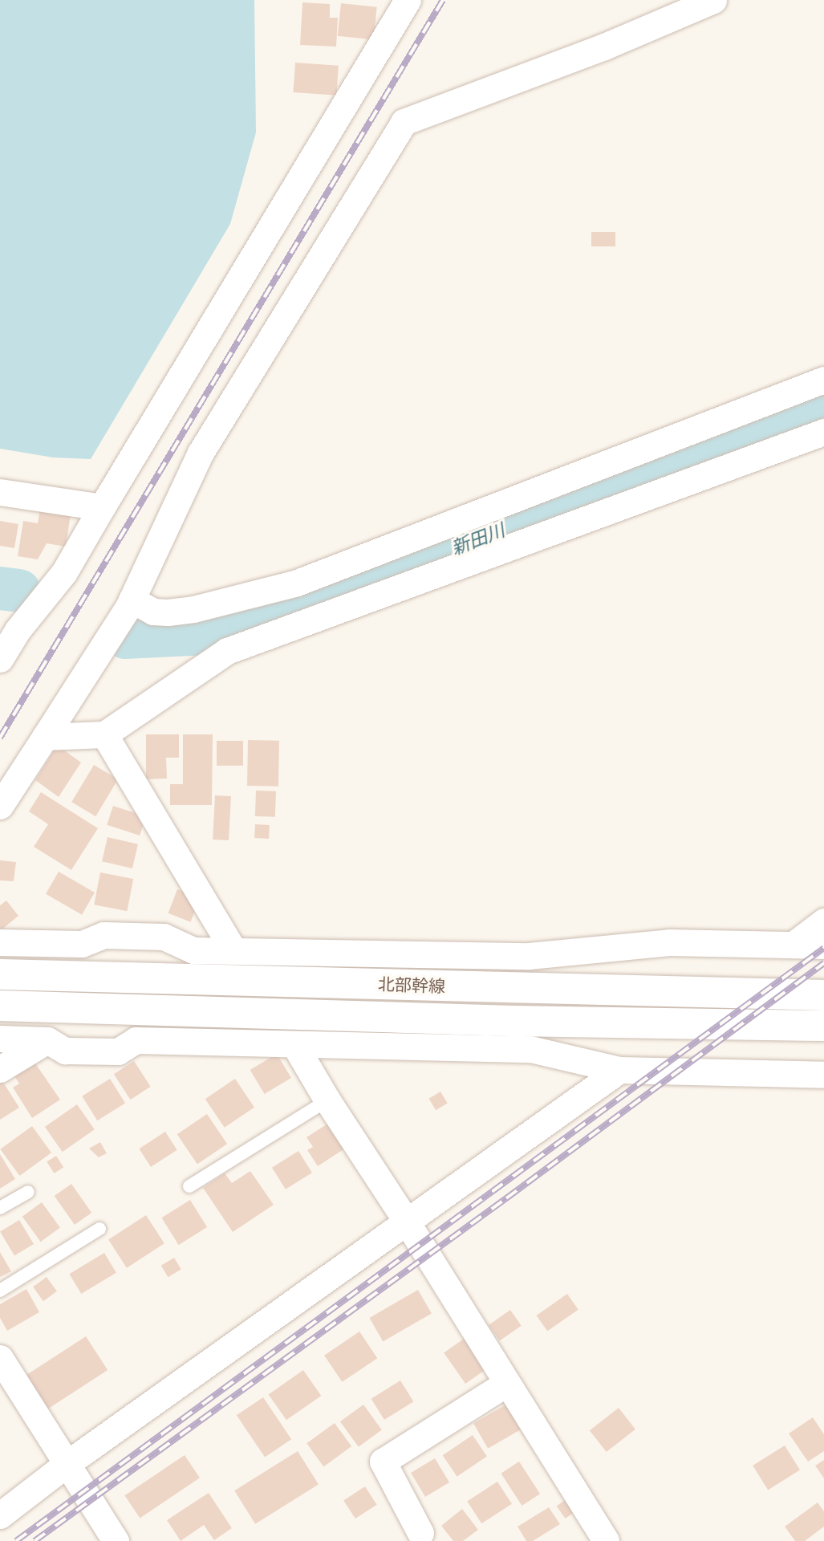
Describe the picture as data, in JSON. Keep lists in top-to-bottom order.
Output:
{
  "streets": {
    "street": ["北部幹線"]
  },
  "water": ["新田川"]
}
